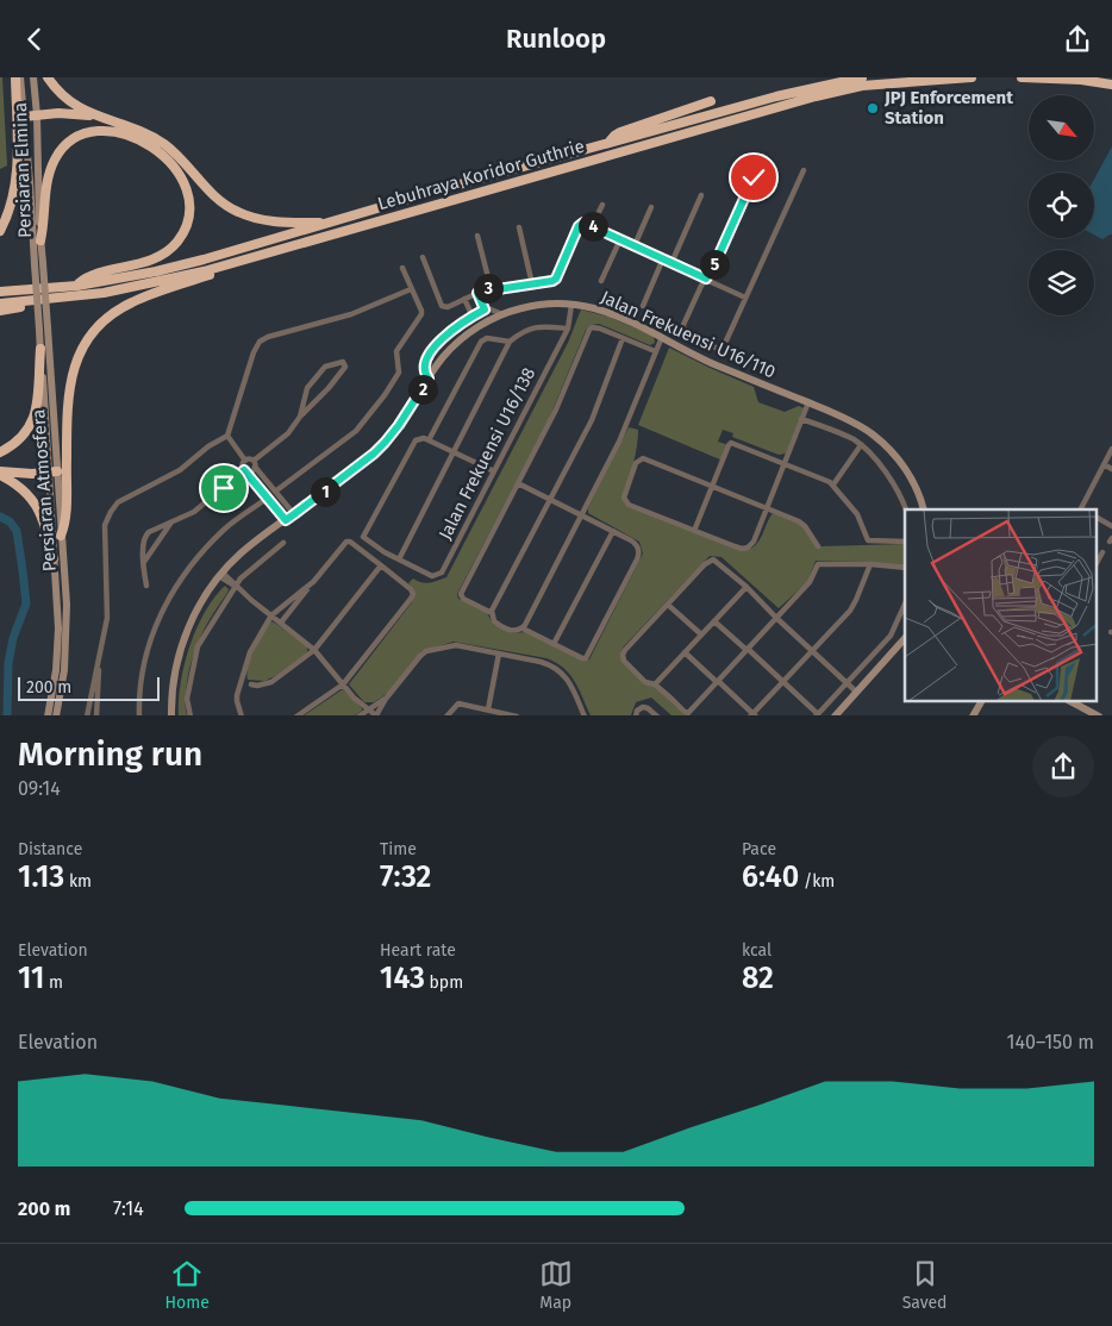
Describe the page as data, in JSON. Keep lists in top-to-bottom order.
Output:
{
  "streets": {
    "highway": ["Lebuhraya Koridor Guthrie"],
    "main road": ["Persiaran Elmina", "Jalan Frekuensi U16/110", "Persiaran Atmosfera"],
    "street": ["Jalan Frekuensi U16/138"]
  },
  "crossings": [
    ["Persiaran Elmina", "Persiaran Atmosfera"],
    ["Jalan Frekuensi U16/110", "Jalan Frekuensi U16/138"]
  ],
  "places": ["JPJ Enforcement Station"],
  "scale_bar": "200 m",
  "north": "bottom right",
  "page": {
    "header": "Runloop",
    "pins": [
      "4",
      "5",
      "3",
      "2",
      "1"
    ],
    "scale": "200 m",
    "heading": ["Morning run", "09:14"],
    "stats": [
      ["Distance", "1.13 km"],
      ["Time", "7:32"],
      ["Pace", "6:40 /km"],
      ["Elevation", "11 m"],
      ["Heart rate", "143 bpm"],
      ["kcal", "82"]
    ],
    "chart": ["Elevation", "140–150 m"],
    "list": [
      {
        "name": "200 m",
        "note": "7:14"
      }
    ],
    "tabs": ["Home", "Map", "Saved"]
  }
}
